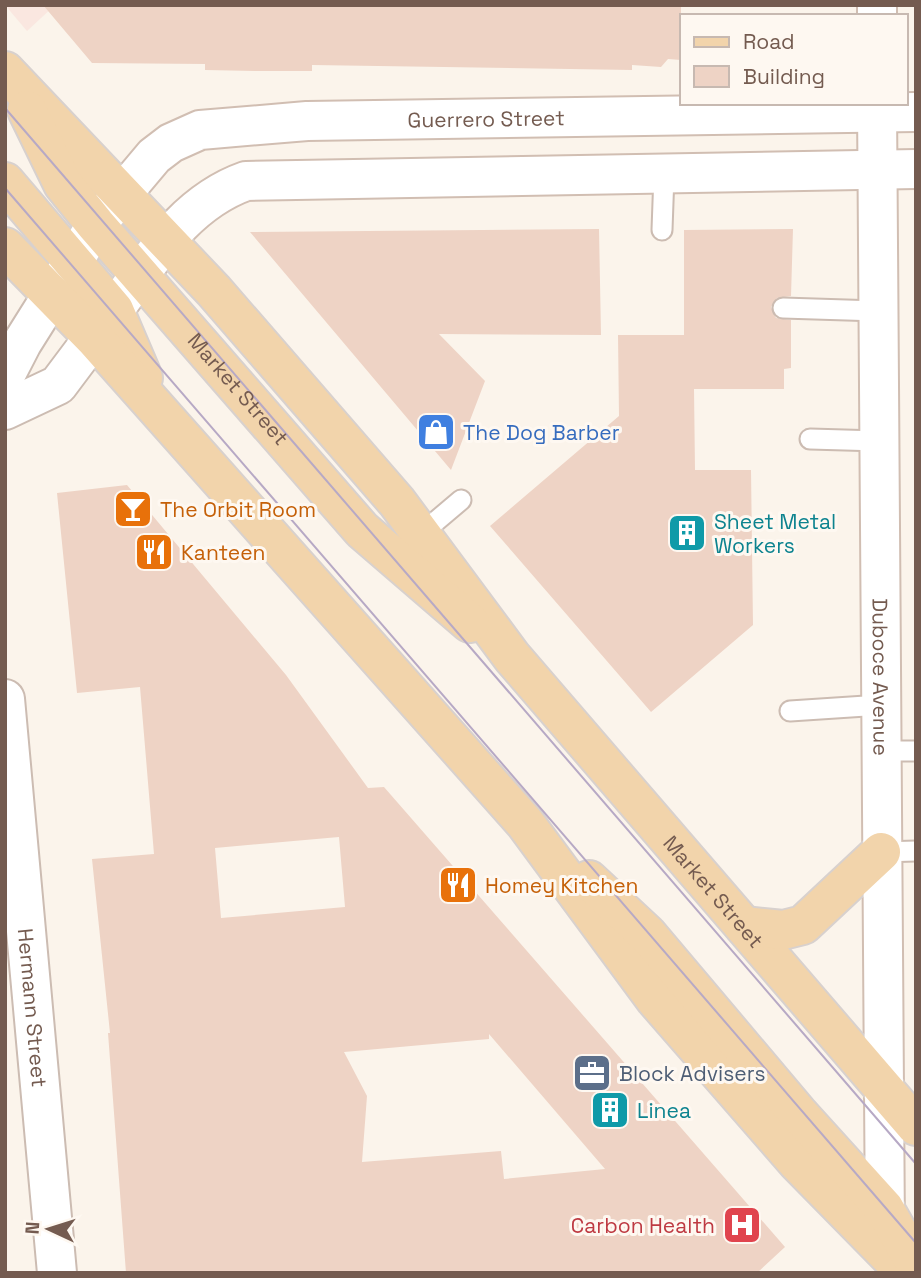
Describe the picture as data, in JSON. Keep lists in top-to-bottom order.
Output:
{
  "streets": {
    "main road": [
      "Guerrero Street",
      "Market Street",
      "Duboce Avenue",
      "Hermann Street"
    ]
  },
  "crossings": [
    ["Guerrero Street", "Market Street"],
    ["Guerrero Street", "Duboce Avenue"],
    ["Market Street", "Duboce Avenue"]
  ],
  "places": {
    "shop": ["The Dog Barber"],
    "bar": ["The Orbit Room"],
    "building": ["Sheet Metal Workers", "Linea"],
    "restaurant": ["Kanteen", "Homey Kitchen"],
    "office": ["Block Advisers"],
    "hospital": ["Carbon Health"]
  },
  "legend": ["Road", "Building"],
  "north": "left"
}
